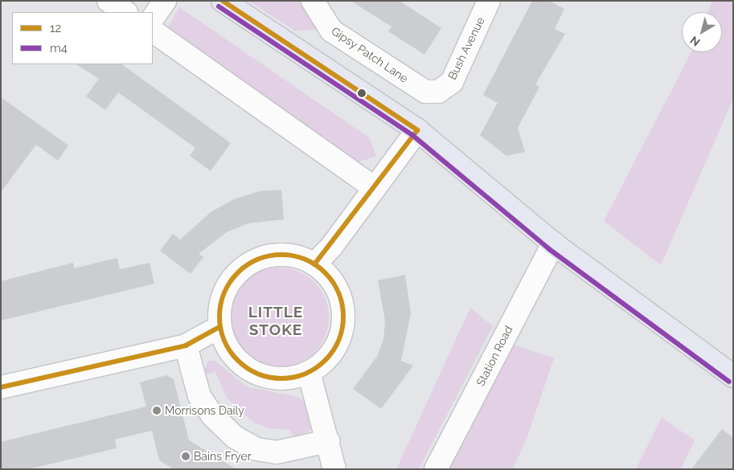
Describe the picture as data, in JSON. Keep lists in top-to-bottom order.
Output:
{
  "streets": {
    "street": ["Bush Avenue", "Gipsy Patch Lane", "Station Road"]
  },
  "crossings": [
    ["Bush Avenue", "Gipsy Patch Lane"]
  ],
  "districts": ["LITTLE STOKE"],
  "places": ["Morrisons Daily", "Bains Fryer"],
  "lines": ["transit line 12", "transit line m4"],
  "legend": ["12", "m4"],
  "north": "bottom left"
}
